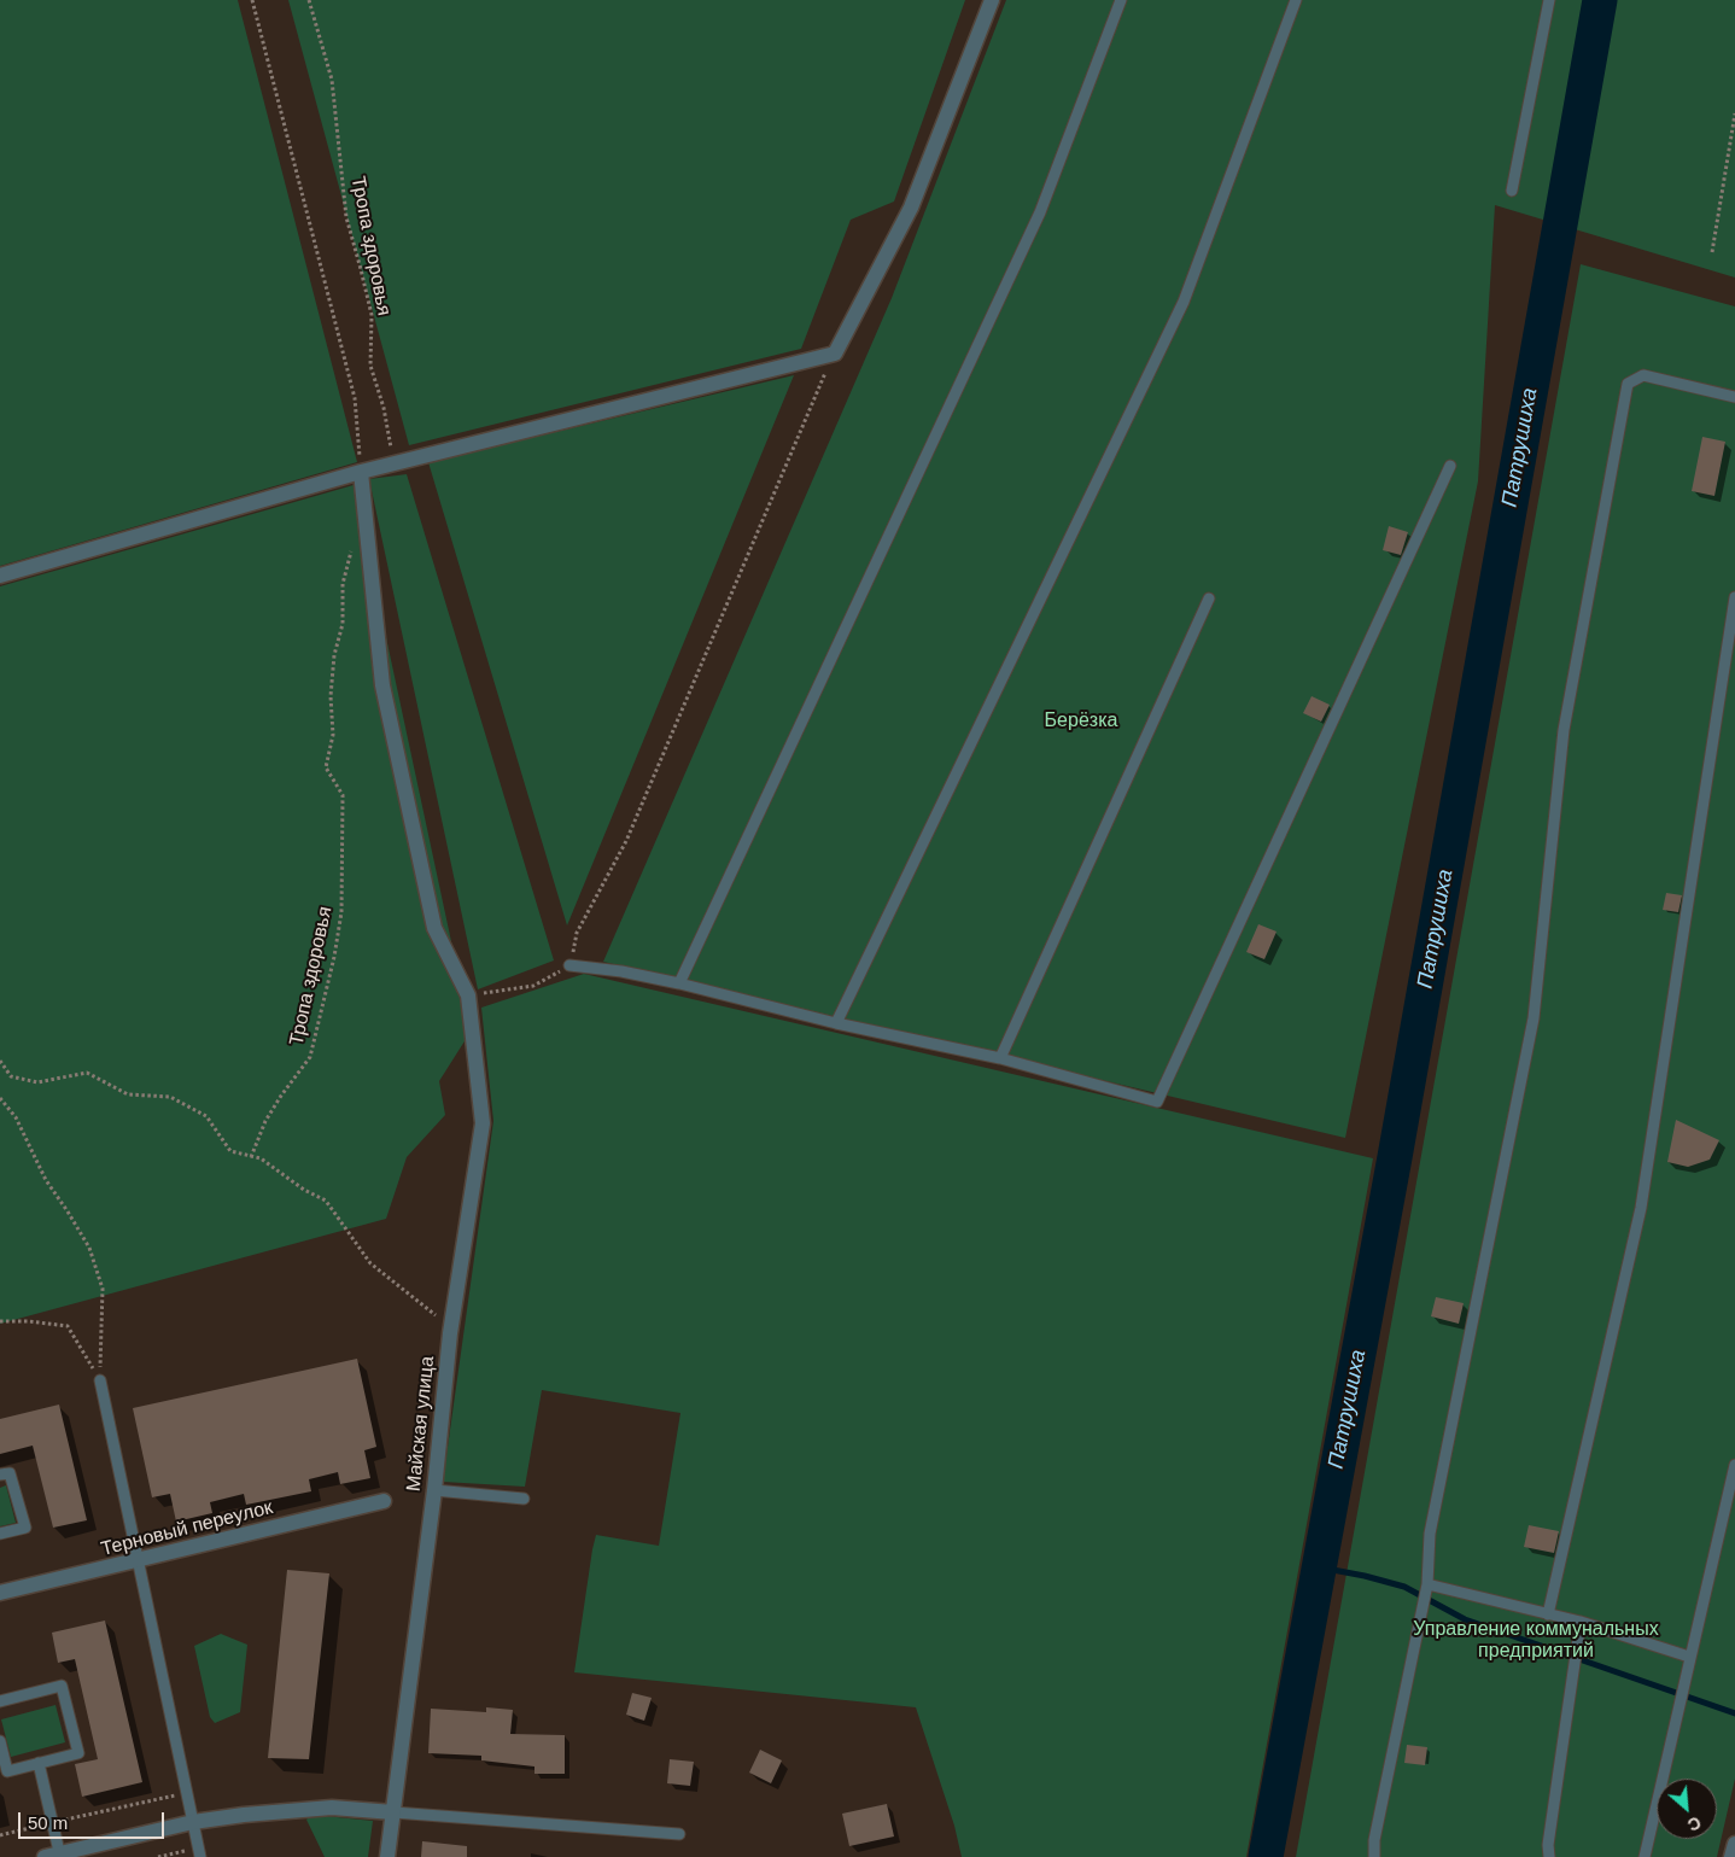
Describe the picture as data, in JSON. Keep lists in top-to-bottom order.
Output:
{
  "streets": {
    "street": ["Майская улица", "Терновый переулок"],
    "path": ["Тропа здоровья"]
  },
  "water": ["Патрушиха"],
  "parks": ["Берёзка", "Управление коммунальных предприятий"],
  "scale_bar": "50 m",
  "north": "bottom right"
}
